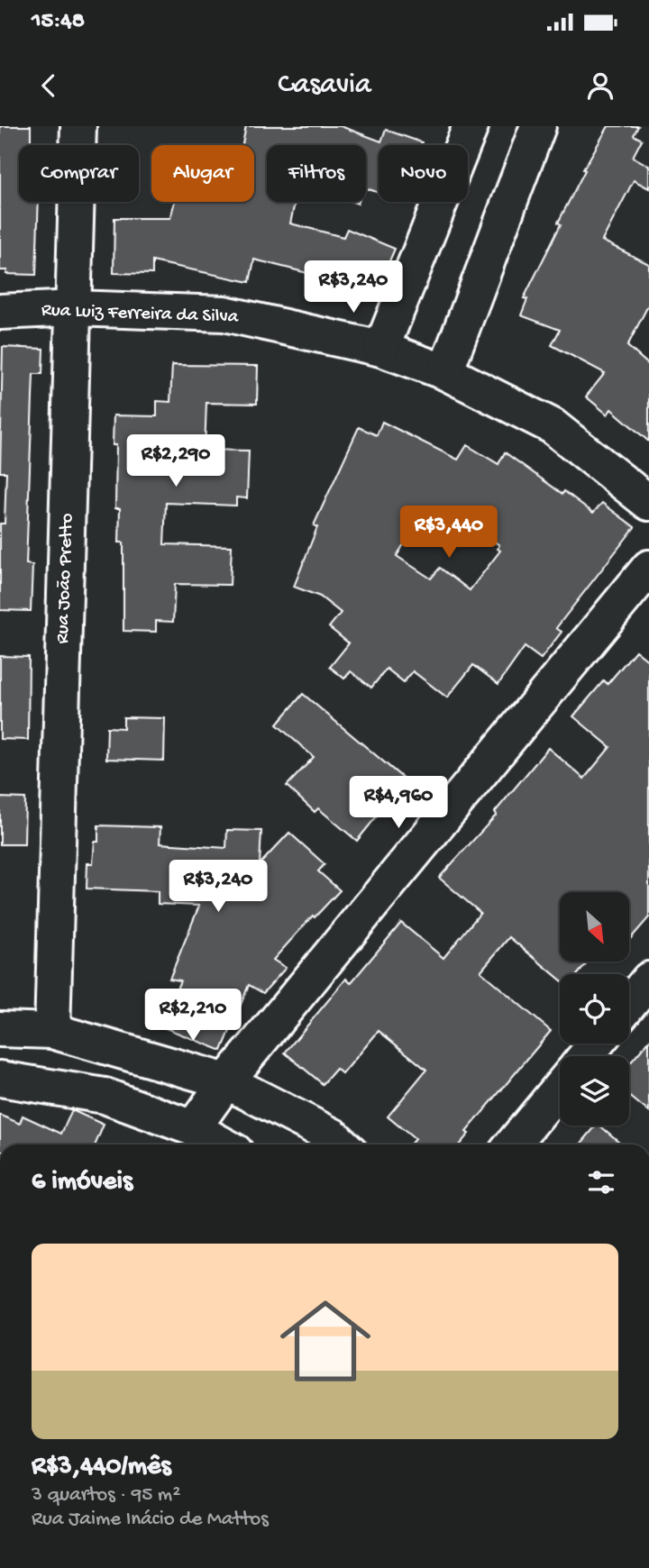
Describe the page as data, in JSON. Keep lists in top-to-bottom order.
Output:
{
  "streets": {
    "street": ["Rua Luiz Ferreira da Silva", "Rua João Pretto"]
  },
  "crossings": [
    ["Rua Luiz Ferreira da Silva", "Rua João Pretto"]
  ],
  "north": "bottom right",
  "page": {
    "status": "15:48",
    "header": "Casavia",
    "chip": [
      "Comprar",
      "Alugar",
      "Filtros",
      "Novo"
    ],
    "price": [
      "R$3,240",
      "R$2,290",
      "R$3,440",
      "R$4,960",
      "R$3,240",
      "R$2,210"
    ],
    "heading": "6 imóveis",
    "list": [
      {
        "name": "R$3,440/mês",
        "note": "3 quartos · 95 m² · Rua Jaime Inácio de Mattos"
      }
    ]
  }
}
